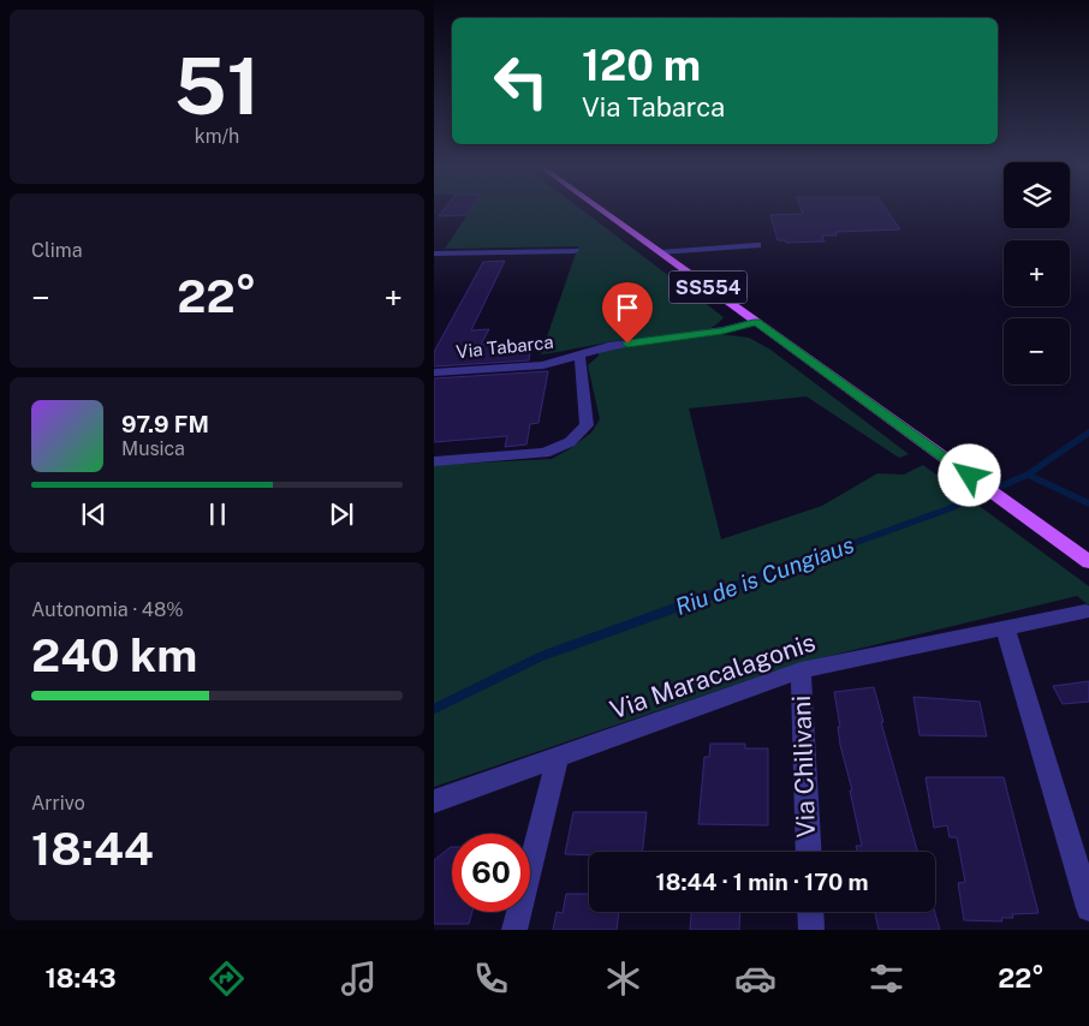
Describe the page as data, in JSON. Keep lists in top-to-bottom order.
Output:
{
  "streets": {
    "main road": ["SS554"],
    "street": ["Via Tabarca", "Via Maracalagonis", "Via Chilivani"]
  },
  "crossings": [
    ["SS554", "Via Tabarca"],
    ["Via Maracalagonis", "Via Chilivani"]
  ],
  "water": ["Riu de is Cungiaus"],
  "page": {
    "tile": [
      ["51", "km/h"],
      "Clima",
      ["Autonomia · 48%", "240 km"],
      ["Arrivo", "18:44"]
    ],
    "turn": ["120 m", "Via Tabarca"],
    "map_buttons": ["+", "−"],
    "heat": ["−", "22°", "+"],
    "song": ["97.9 FM", "Musica"],
    "limit": "60",
    "trip": "18:44 · 1 min · 170 m",
    "tabs": ["18:43", "22°"]
  }
}
